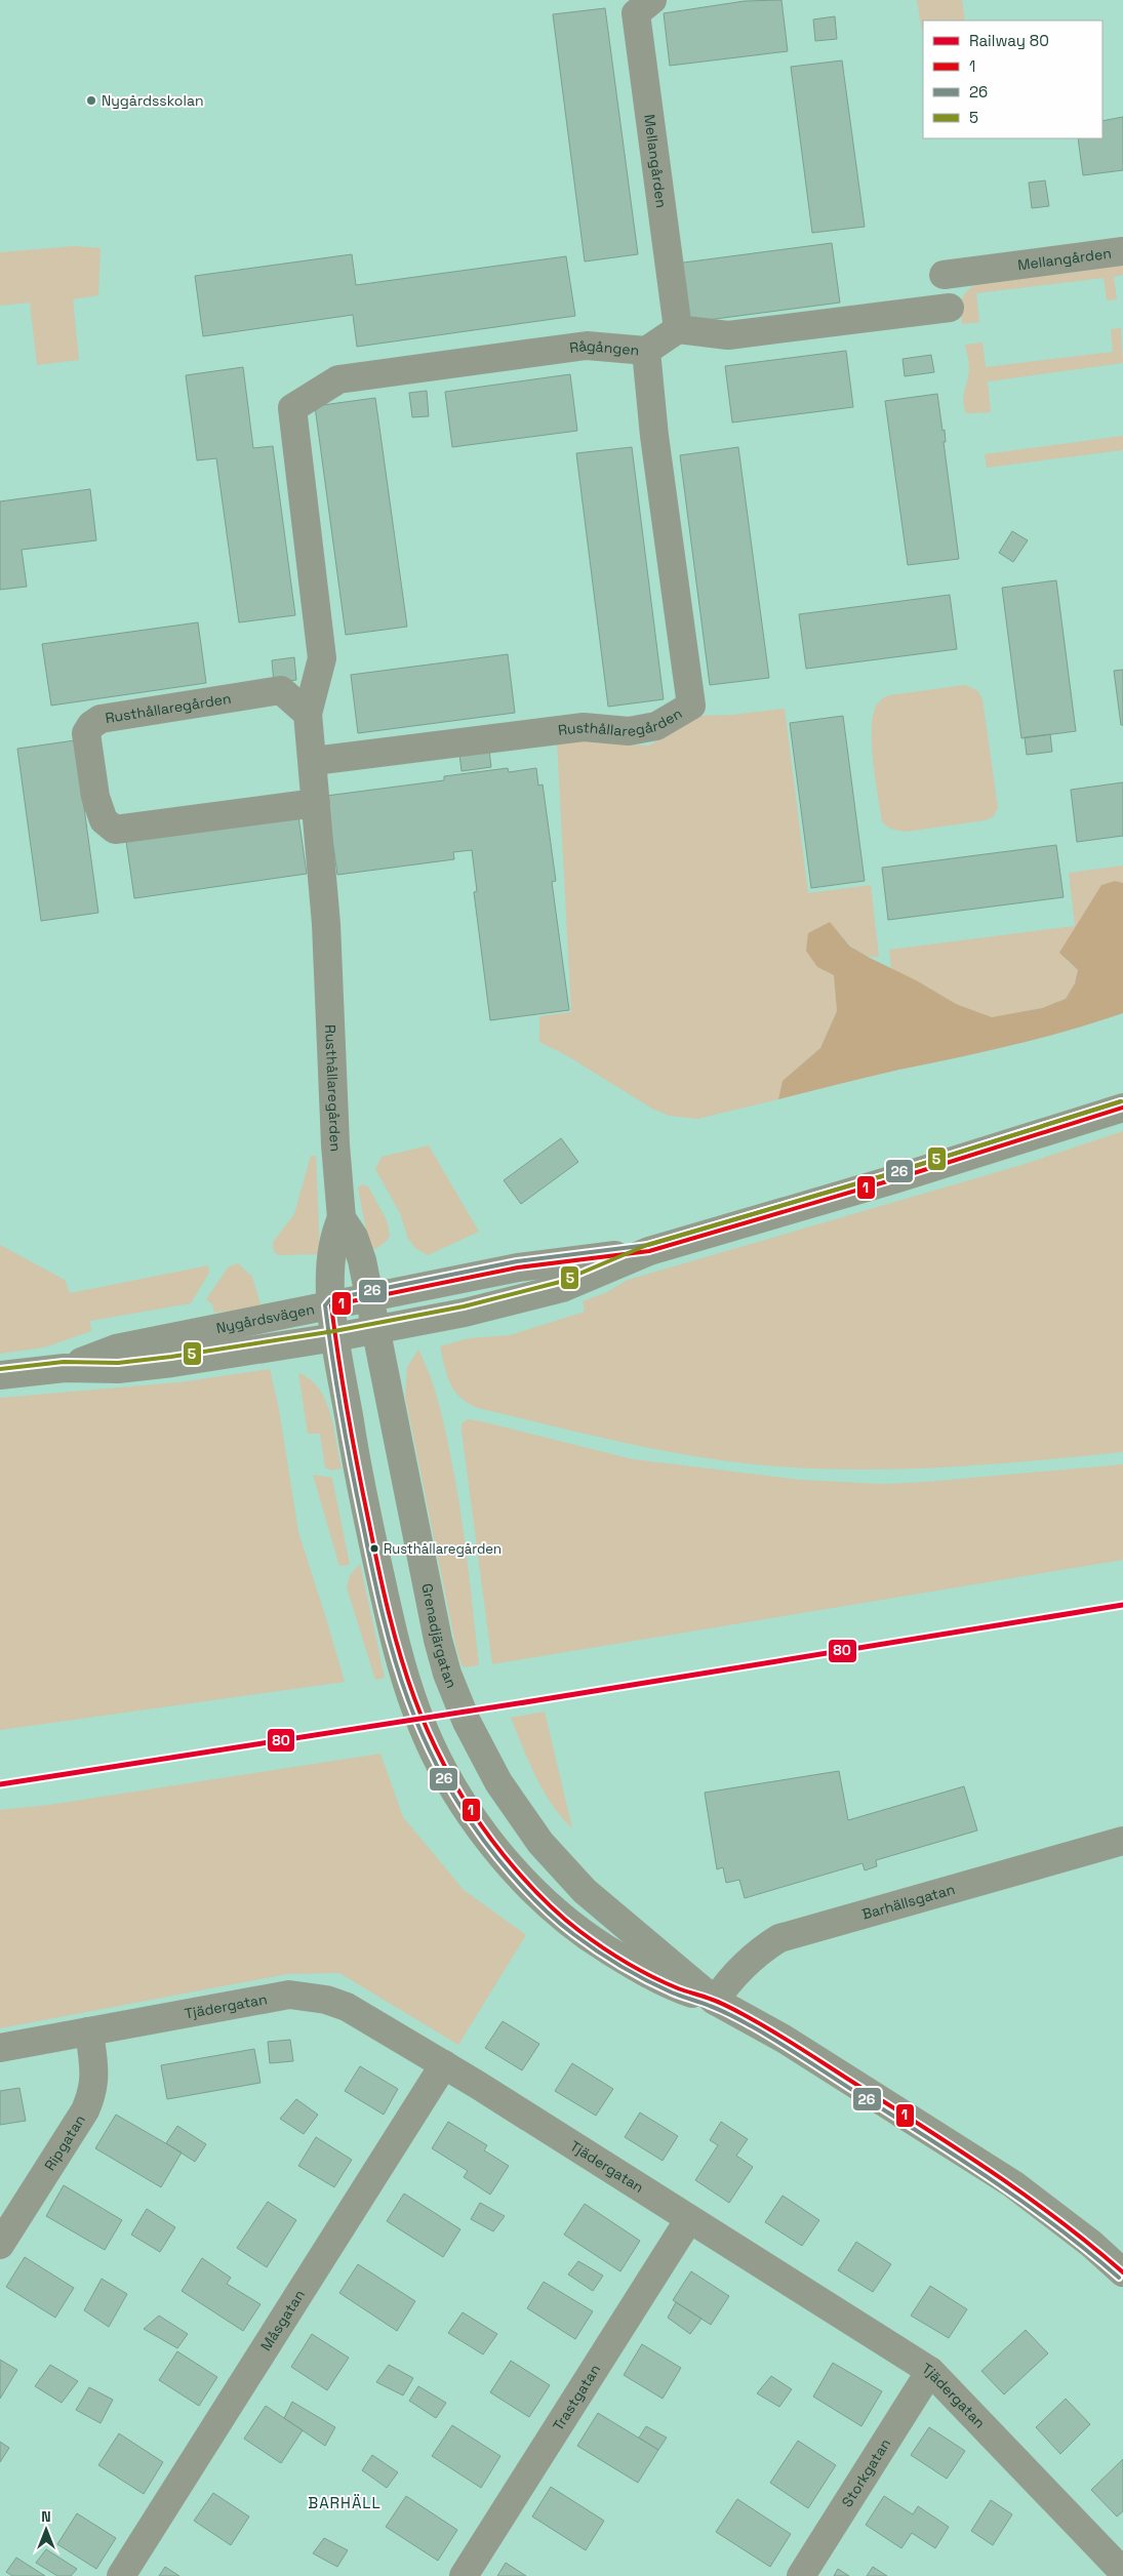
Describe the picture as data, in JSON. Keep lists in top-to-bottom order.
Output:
{
  "streets": {
    "street": [
      "Mellangården",
      "Rågången",
      "Rusthållaregården",
      "Nygårdsvägen",
      "Grenadjärgatan",
      "Barhällsgatan",
      "Tjädergatan",
      "Ripgatan",
      "Måsgatan",
      "Trastgatan",
      "Storkgatan"
    ]
  },
  "crossings": [
    ["Mellangården", "Rågången"],
    ["Rågången", "Rusthållaregården"],
    ["Rusthållaregården", "Nygårdsvägen"],
    ["Rusthållaregården", "Grenadjärgatan"],
    ["Nygårdsvägen", "Grenadjärgatan"],
    ["Grenadjärgatan", "Barhällsgatan"],
    ["Tjädergatan", "Ripgatan"],
    ["Tjädergatan", "Måsgatan"],
    ["Tjädergatan", "Trastgatan"],
    ["Tjädergatan", "Storkgatan"]
  ],
  "districts": ["BARHÄLL"],
  "places": ["Nygårdsskolan", "Rusthållaregården"],
  "lines": [
    "transit line 26",
    "transit line 5",
    "transit line 1",
    "rail line 80"
  ],
  "legend": [
    "Railway 80",
    "1",
    "26",
    "5"
  ],
  "north": "top"
}
